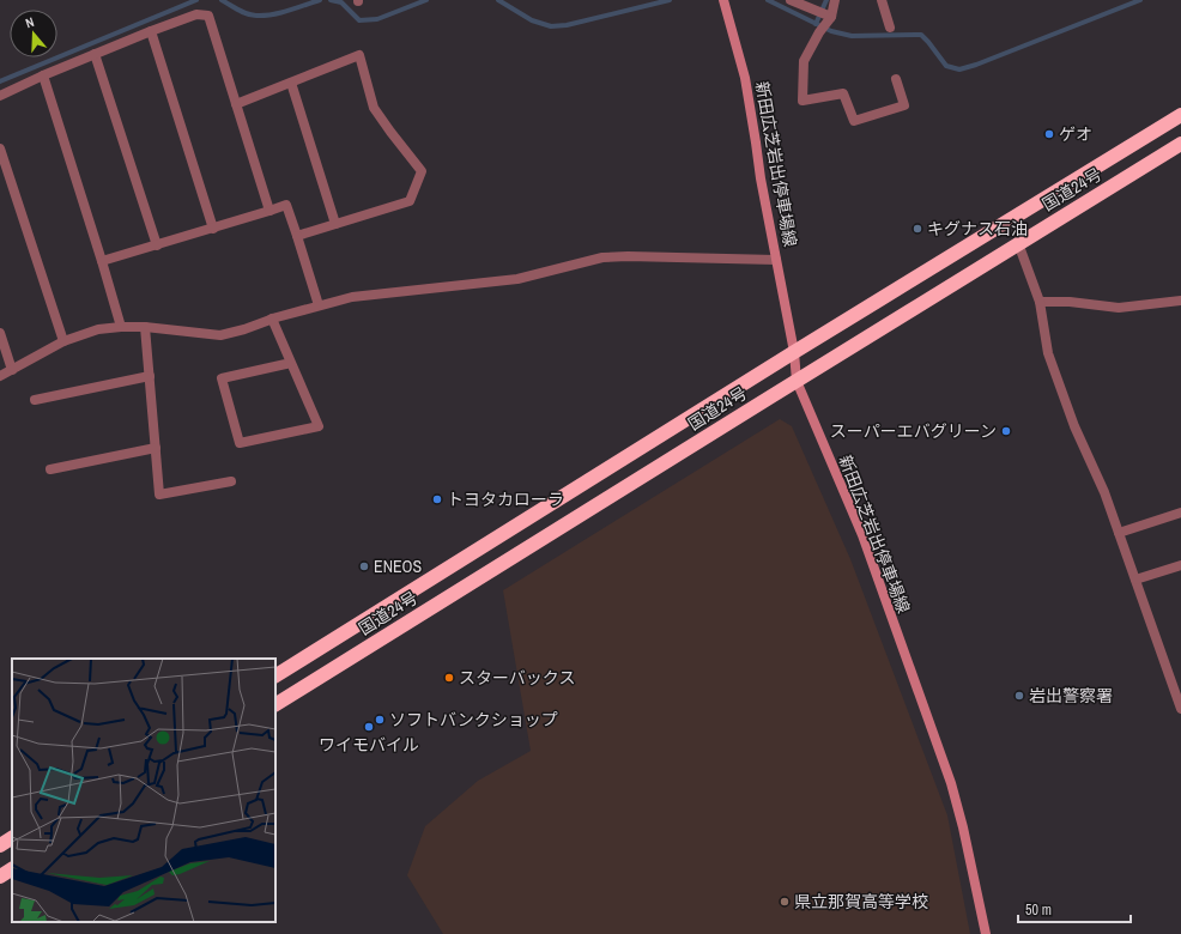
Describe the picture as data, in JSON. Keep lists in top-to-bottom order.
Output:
{
  "streets": {
    "highway": ["国道24号"],
    "main road": ["新田広芝岩出停車場線"]
  },
  "crossings": [
    ["新田広芝岩出停車場線", "国道24号"]
  ],
  "places": [
    "ゲオ",
    "キグナス石油",
    "スーパーエバグリーン",
    "トヨタカローラ",
    "ENEOS",
    "スターバックス",
    "岩出警察署",
    "ソフトバンクショップ",
    "ワイモバイル",
    "県立那賀高等学校"
  ],
  "scale_bar": "50 m",
  "north": "top"
}
